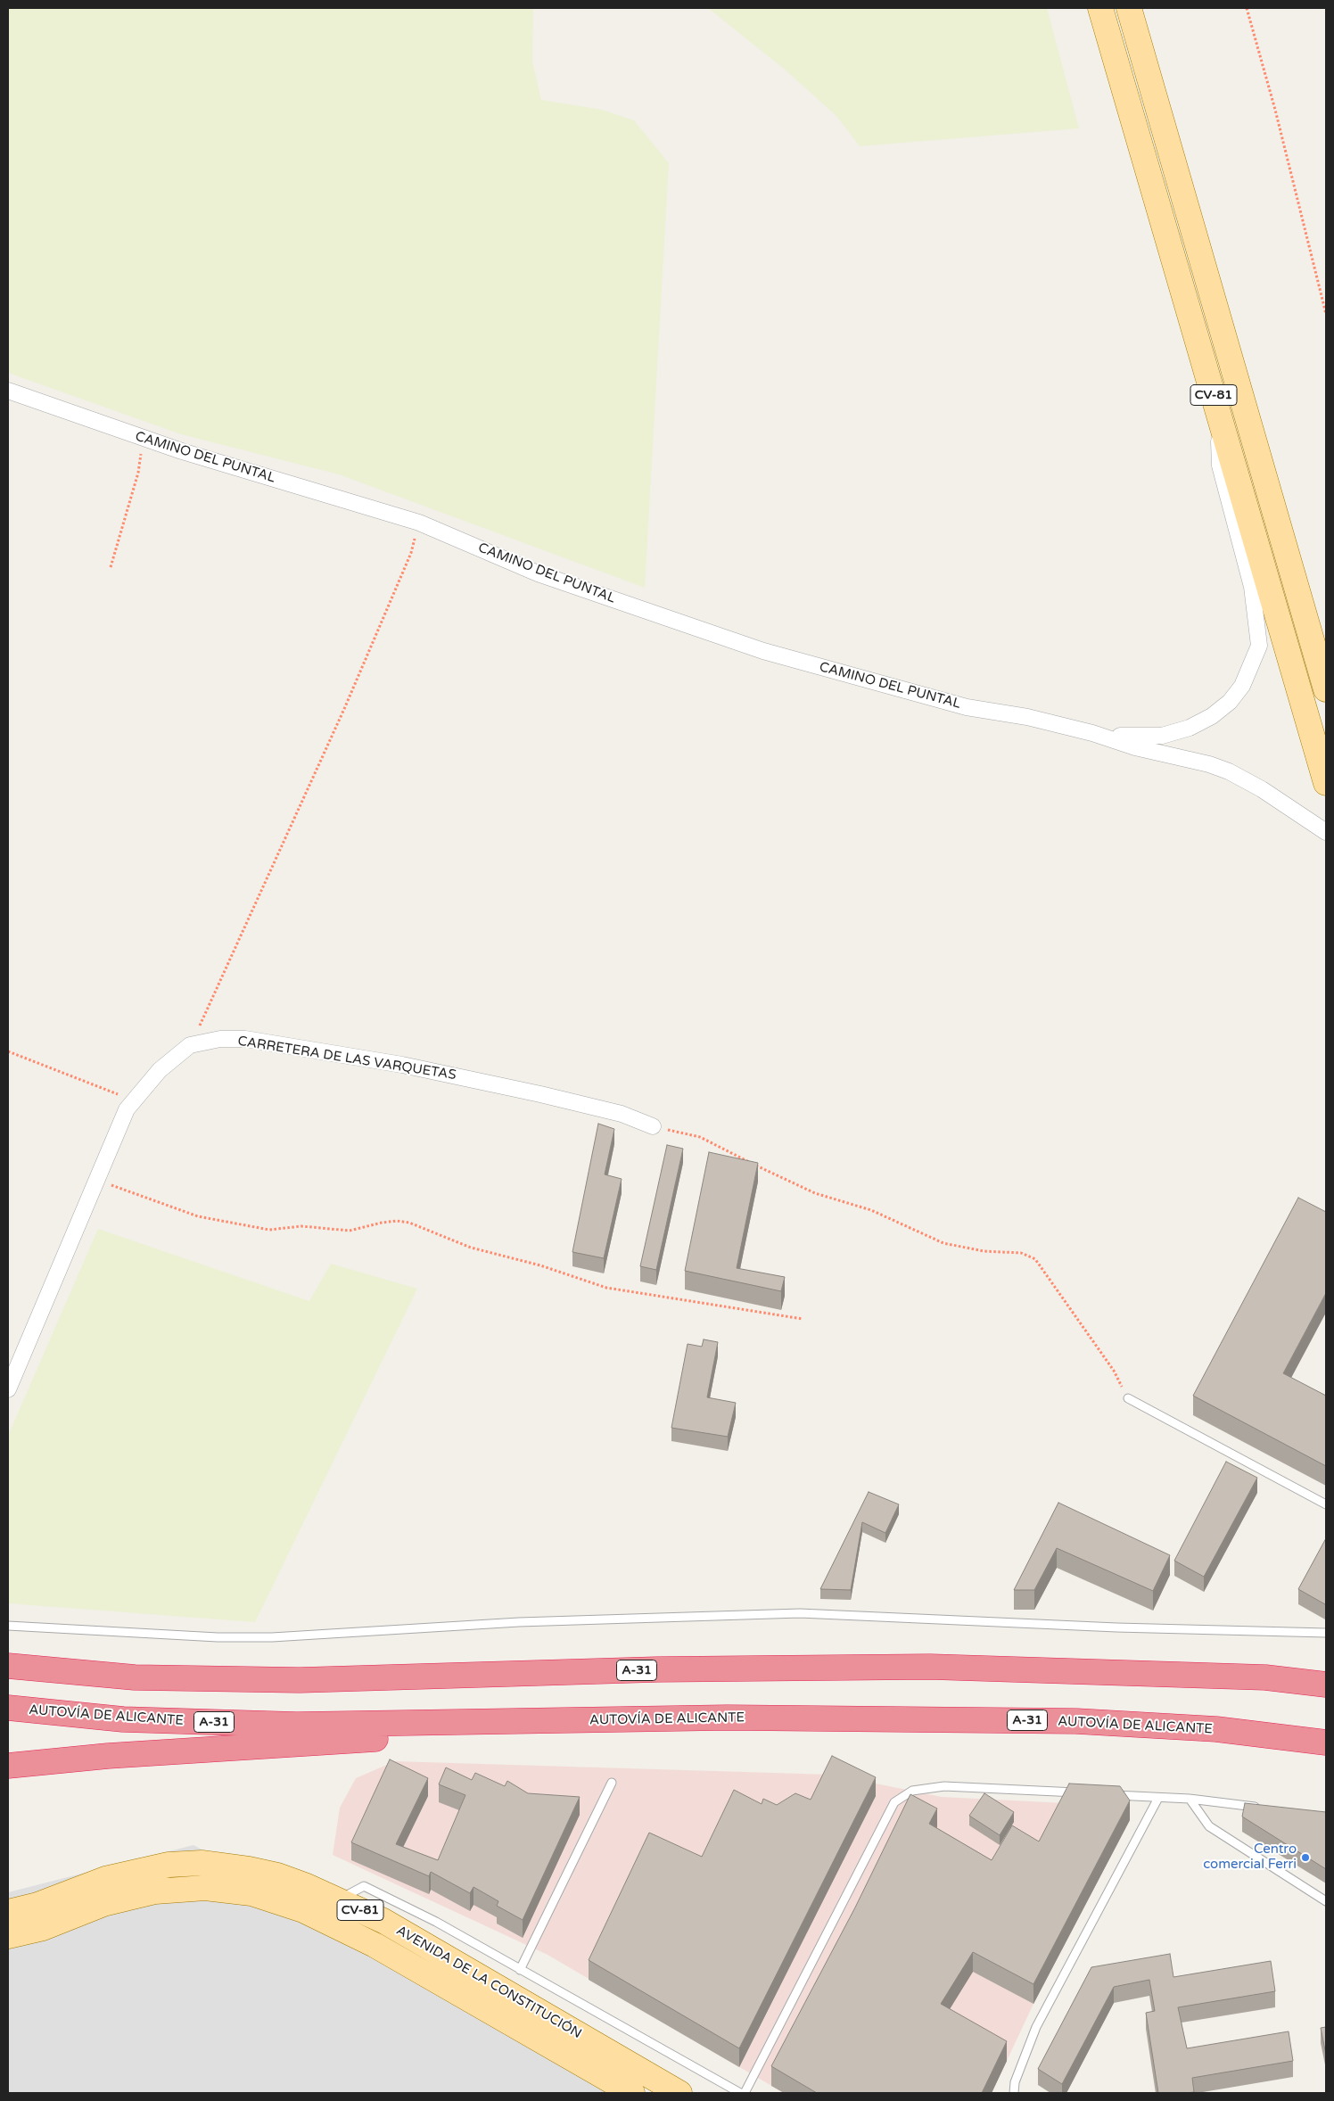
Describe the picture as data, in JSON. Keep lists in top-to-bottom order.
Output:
{
  "streets": {
    "highway": ["A-31", "AUTOVÍA DE ALICANTE"],
    "main road": ["CV-81", "AVENIDA DE LA CONSTITUCIÓN"],
    "street": ["CAMINO DEL PUNTAL", "CARRETERA DE LAS VARQUETAS"]
  },
  "crossings": [
    ["CV-81", "CAMINO DEL PUNTAL"]
  ],
  "places": ["Centro comercial Ferri"]
}
